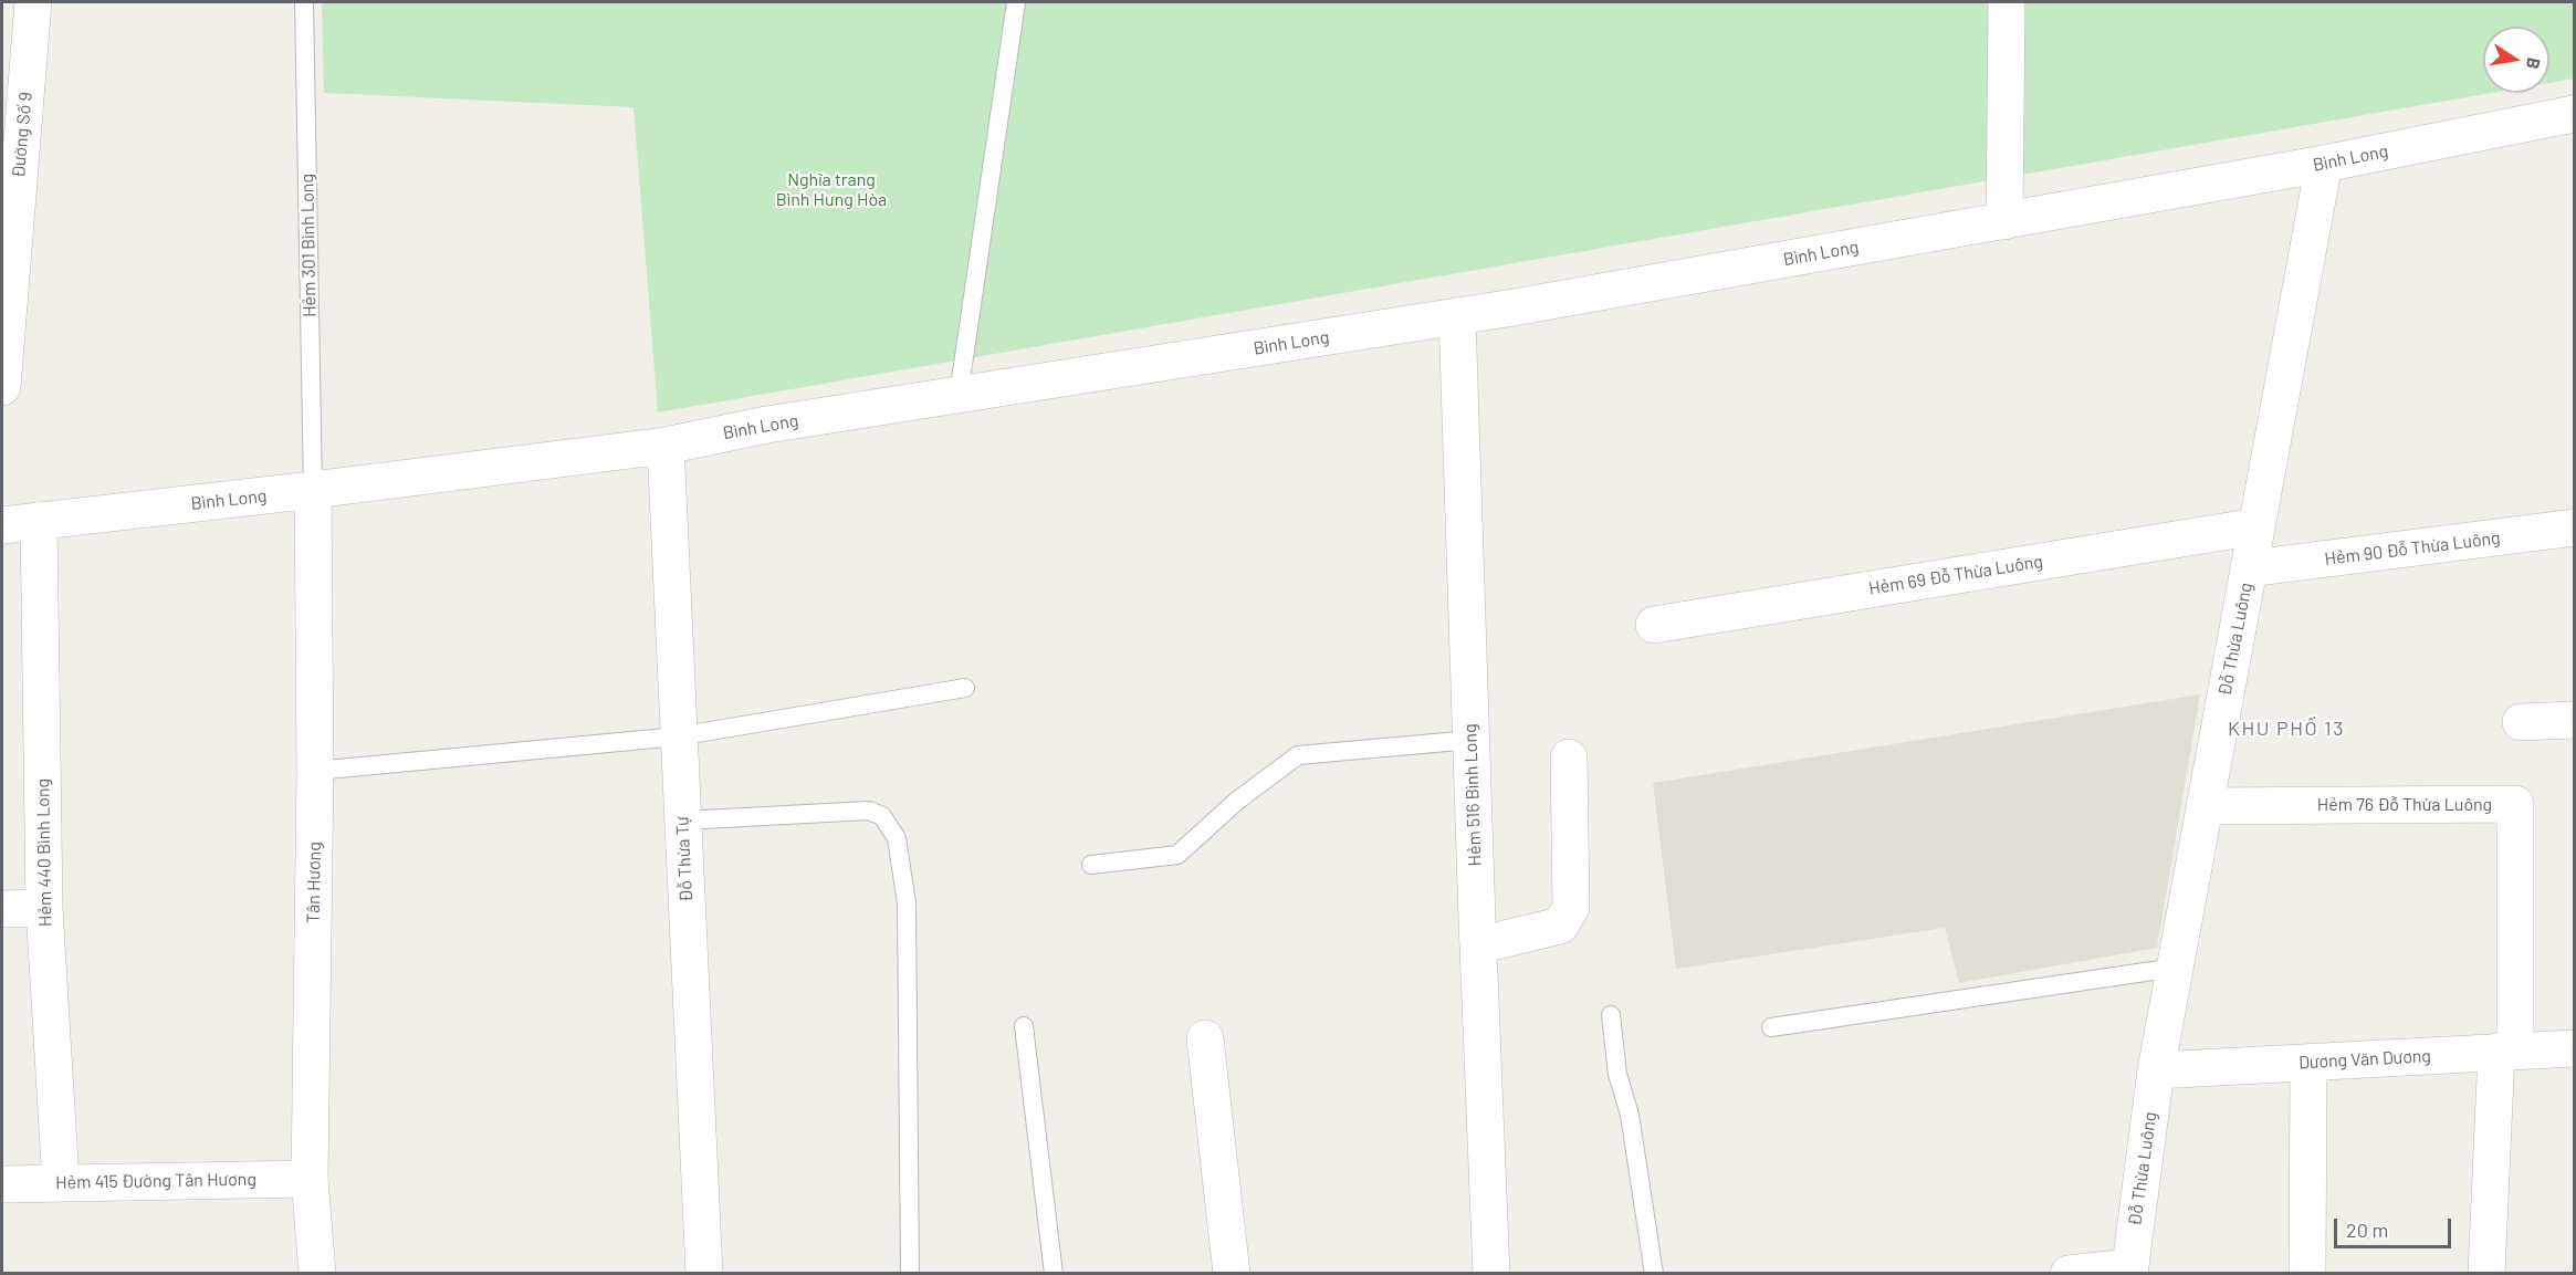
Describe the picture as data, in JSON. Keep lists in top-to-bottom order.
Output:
{
  "streets": {
    "street": [
      "Đường Số 9",
      "Bình Long",
      "Hẻm 90 Đỗ Thừa Luông",
      "Hẻm 69 Đỗ Thừa Luông",
      "Đỗ Thừa Luông",
      "Hẻm 516 Bình Long",
      "Hẻm 76 Đỗ Thừa Luông",
      "Hẻm 440 Bình Long",
      "Đỗ Thừa Tự",
      "Tân Hương",
      "Dương Văn Dương",
      "Hẻm 415 Đường Tân Hương"
    ],
    "lane": ["Hẻm 301 Bình Long"]
  },
  "crossings": [
    ["Bình Long", "Hẻm 301 Bình Long"],
    ["Bình Long", "Đỗ Thừa Luông"],
    ["Bình Long", "Hẻm 516 Bình Long"],
    ["Bình Long", "Hẻm 440 Bình Long"],
    ["Bình Long", "Đỗ Thừa Tự"],
    ["Bình Long", "Tân Hương"],
    ["Hẻm 301 Bình Long", "Tân Hương"],
    ["Hẻm 90 Đỗ Thừa Luông", "Đỗ Thừa Luông"],
    ["Hẻm 69 Đỗ Thừa Luông", "Đỗ Thừa Luông"],
    ["Đỗ Thừa Luông", "Hẻm 76 Đỗ Thừa Luông"],
    ["Đỗ Thừa Luông", "Dương Văn Dương"],
    ["Hẻm 76 Đỗ Thừa Luông", "Dương Văn Dương"],
    ["Hẻm 440 Bình Long", "Hẻm 415 Đường Tân Hương"],
    ["Tân Hương", "Hẻm 415 Đường Tân Hương"]
  ],
  "districts": ["KHU PHỐ 13"],
  "parks": ["Nghĩa trang Bình Hưng Hòa"],
  "scale_bar": "20 m",
  "north": "right"
}
